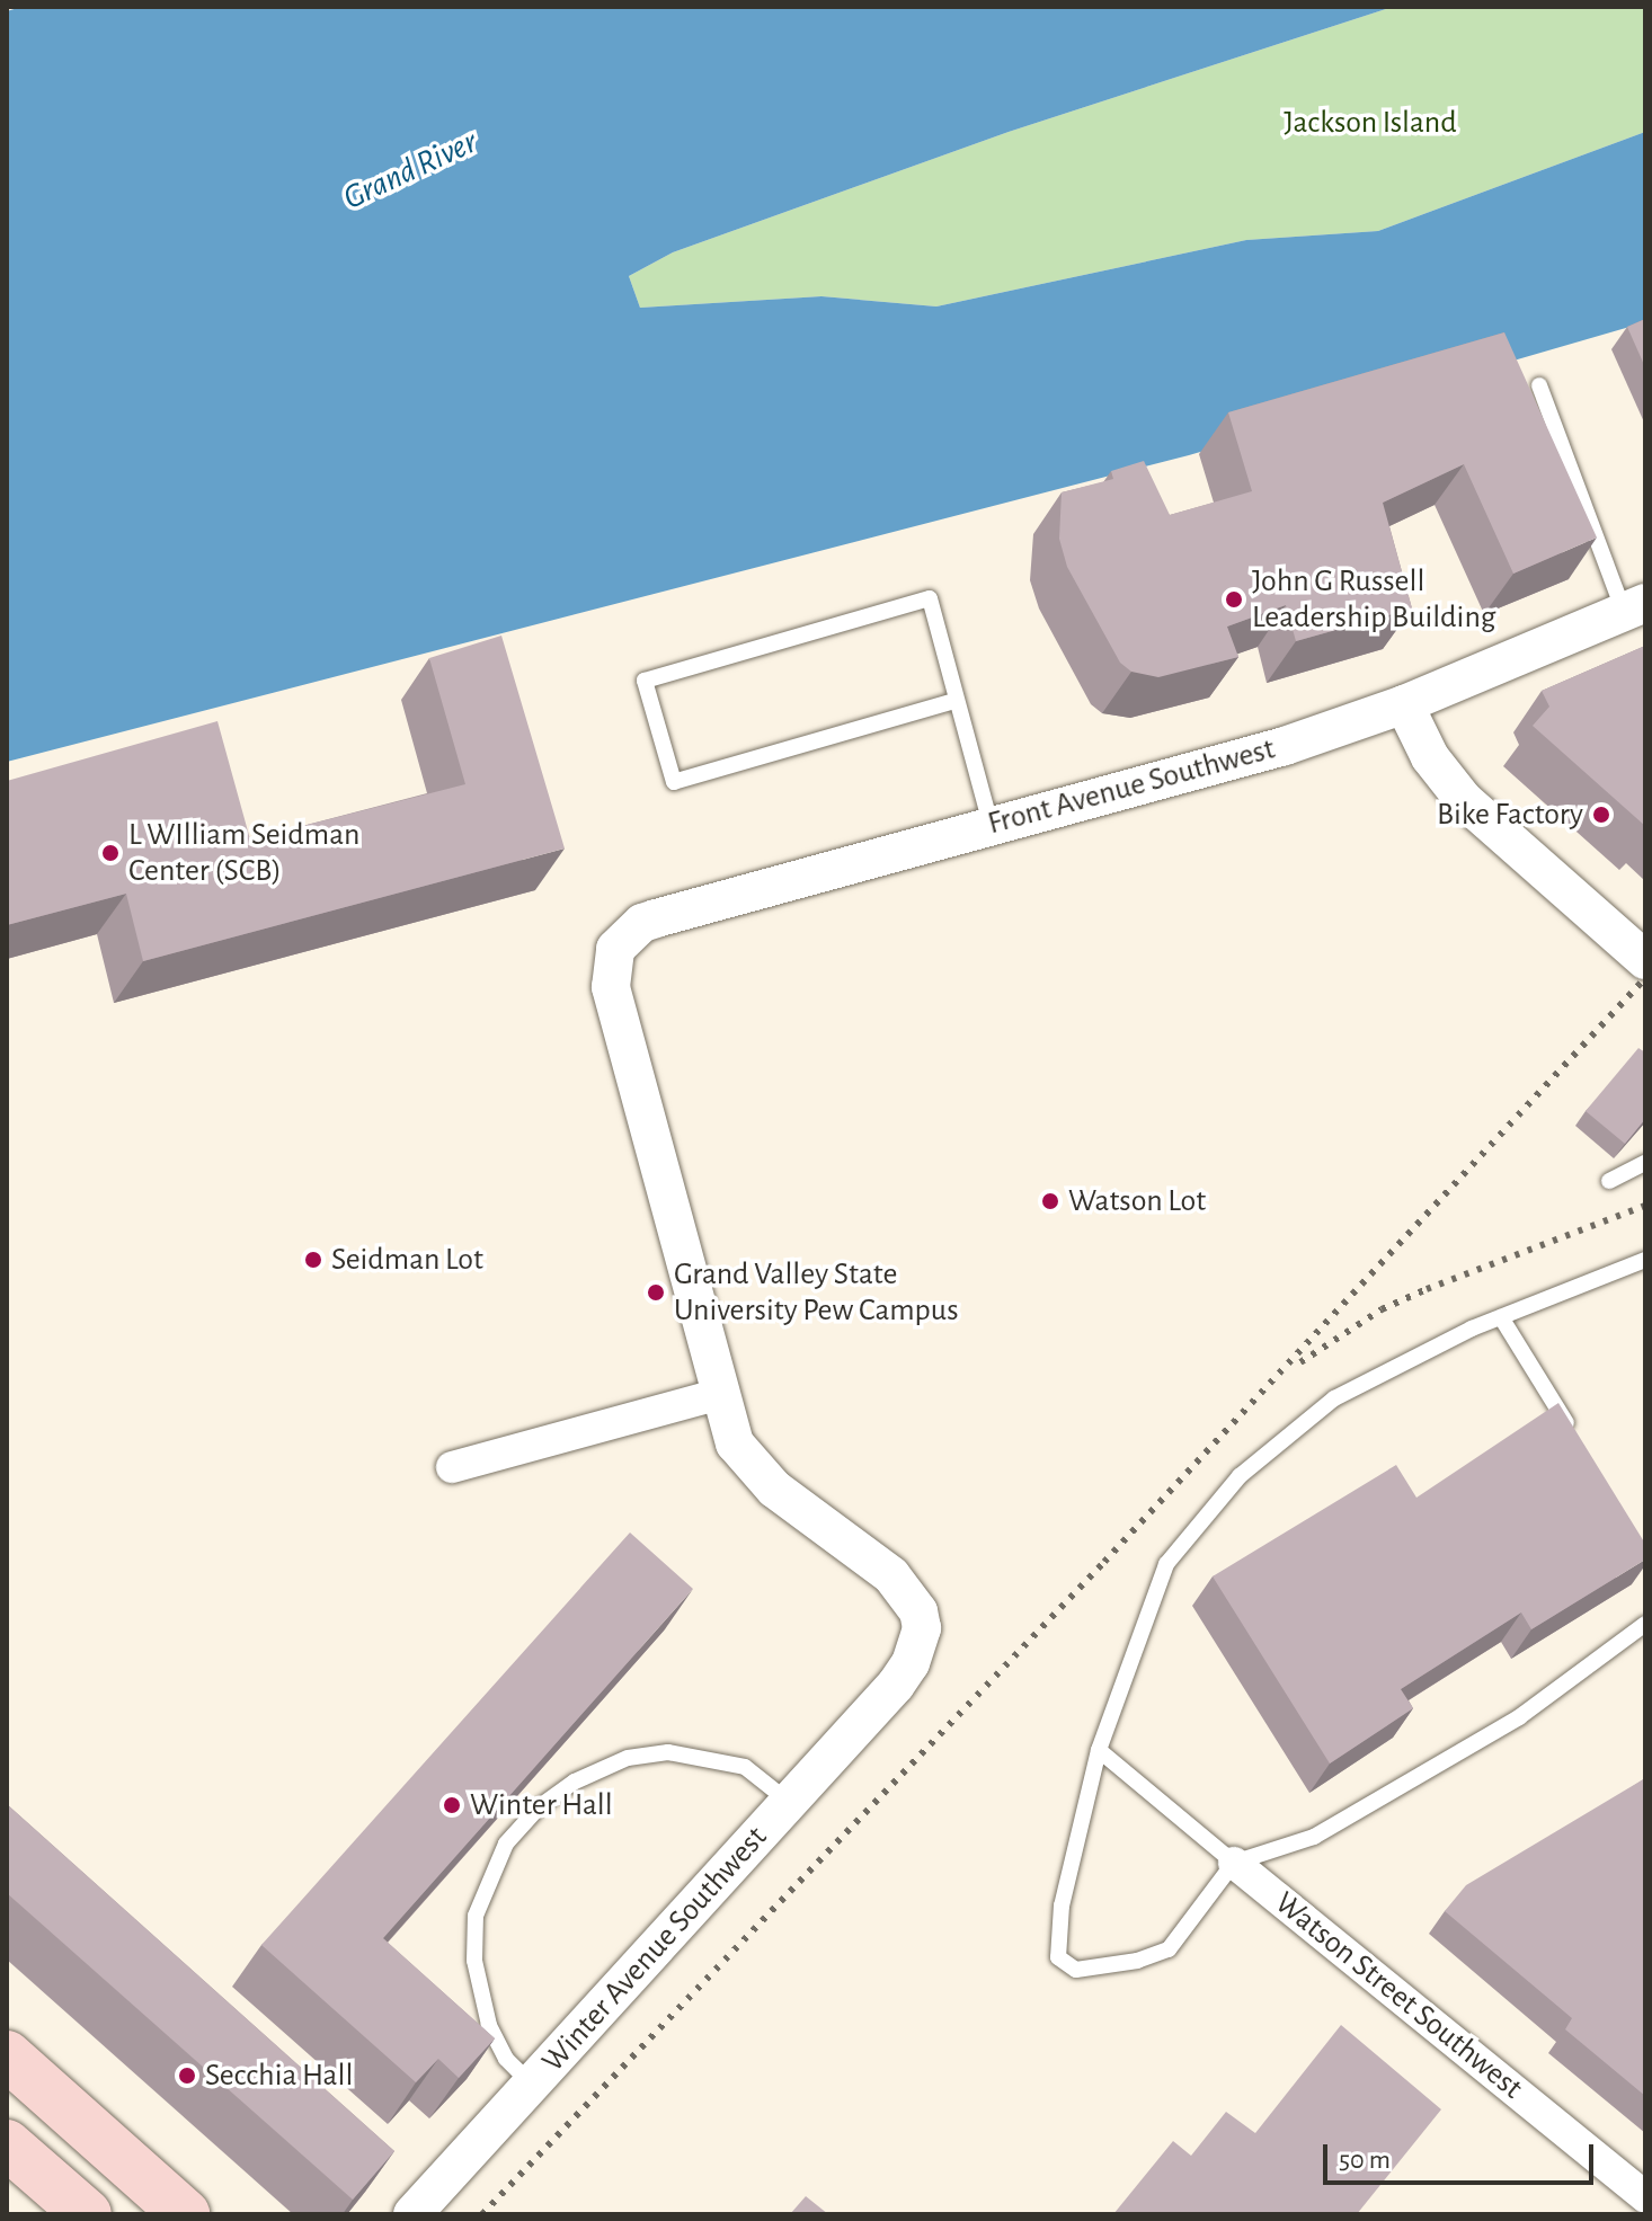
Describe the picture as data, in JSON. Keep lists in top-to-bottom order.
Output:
{
  "streets": {
    "street": ["Front Avenue Southwest", "Winter Avenue Southwest", "Watson Street Southwest"]
  },
  "crossings": [
    ["Front Avenue Southwest", "Winter Avenue Southwest"]
  ],
  "water": ["Grand River"],
  "parks": ["Jackson Island"],
  "places": [
    "John G Russell Leadership Building",
    "Bike Factory",
    "L WIlliam Seidman Center (SCB)",
    "Watson Lot",
    "Seidman Lot",
    "Grand Valley State University Pew Campus",
    "Winter Hall",
    "Secchia Hall"
  ],
  "scale_bar": "50 m"
}
